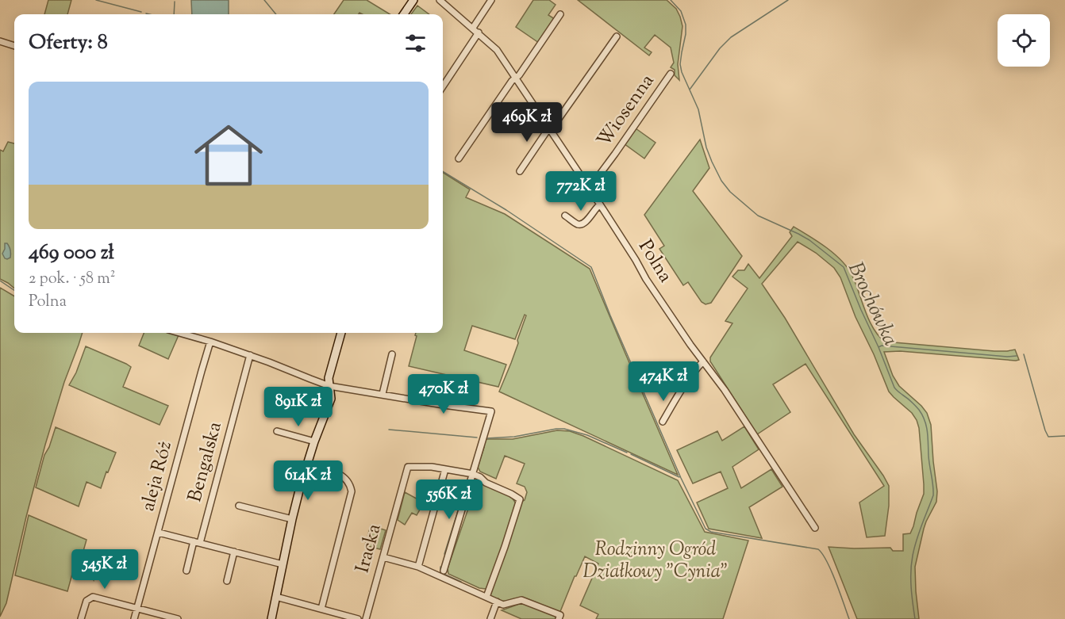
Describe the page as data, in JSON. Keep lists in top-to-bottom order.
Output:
{
  "streets": {
    "street": [
      "Wiosenna",
      "Polna",
      "Bengalska",
      "aleja Róż",
      "Iracka"
    ]
  },
  "crossings": [
    ["Wiosenna", "Polna"]
  ],
  "water": ["Brochówka"],
  "parks": ["Rodzinny Ogród Działkowy \"Cynia\""],
  "page": {
    "heading": "Oferty: 8",
    "list": [
      {
        "name": "469 000 zł",
        "note": "2 pok. · 58 m² · Polna"
      }
    ],
    "price": [
      "469K zł",
      "772K zł",
      "474K zł",
      "470K zł",
      "891K zł",
      "614K zł",
      "556K zł",
      "545K zł"
    ]
  }
}
